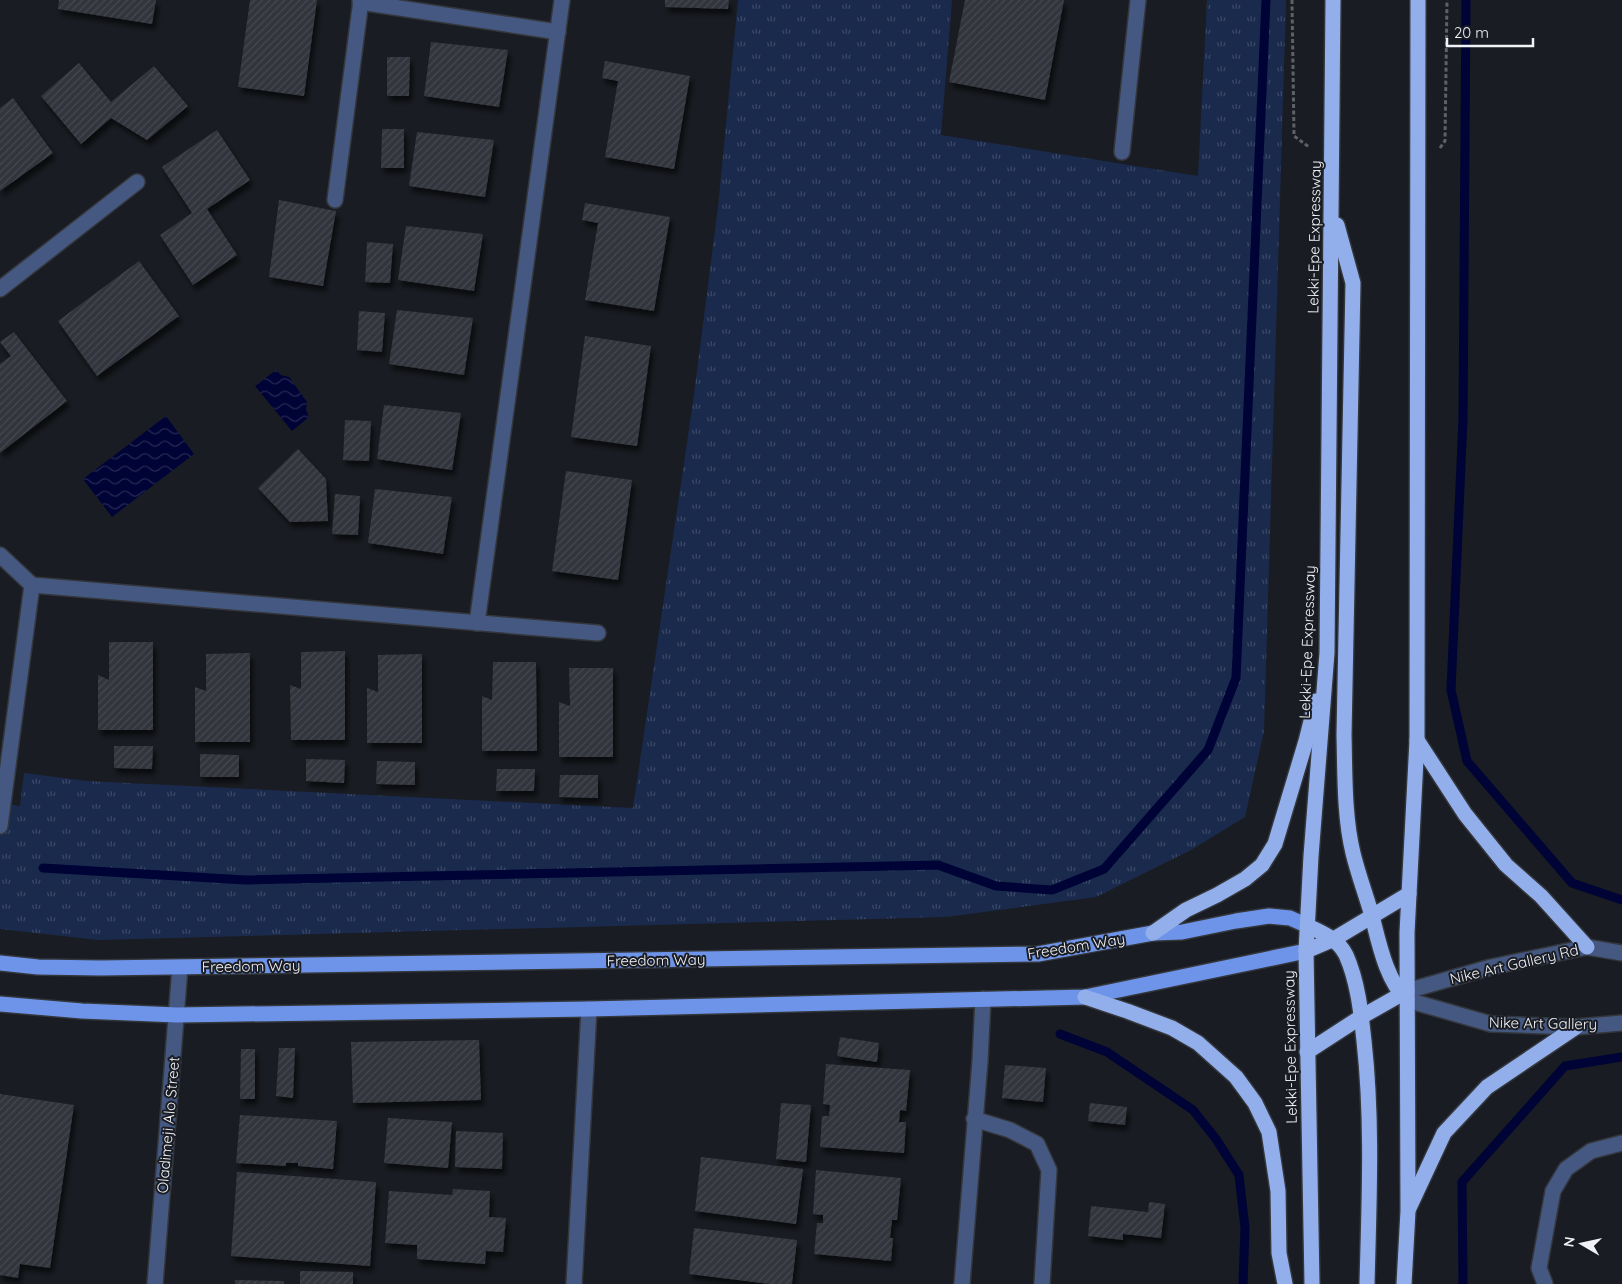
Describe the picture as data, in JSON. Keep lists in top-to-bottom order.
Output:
{
  "streets": {
    "highway": ["Lekki-Epe Expressway"],
    "main road": ["Freedom Way"],
    "street": ["Nike Art Gallery Rd", "Nike Art Gallery", "Oladimeji Alo Street"]
  },
  "crossings": [
    ["Lekki-Epe Expressway", "Freedom Way"],
    ["Freedom Way", "Oladimeji Alo Street"],
    ["Nike Art Gallery Rd", "Nike Art Gallery"]
  ],
  "scale_bar": "20 m",
  "north": "left"
}
